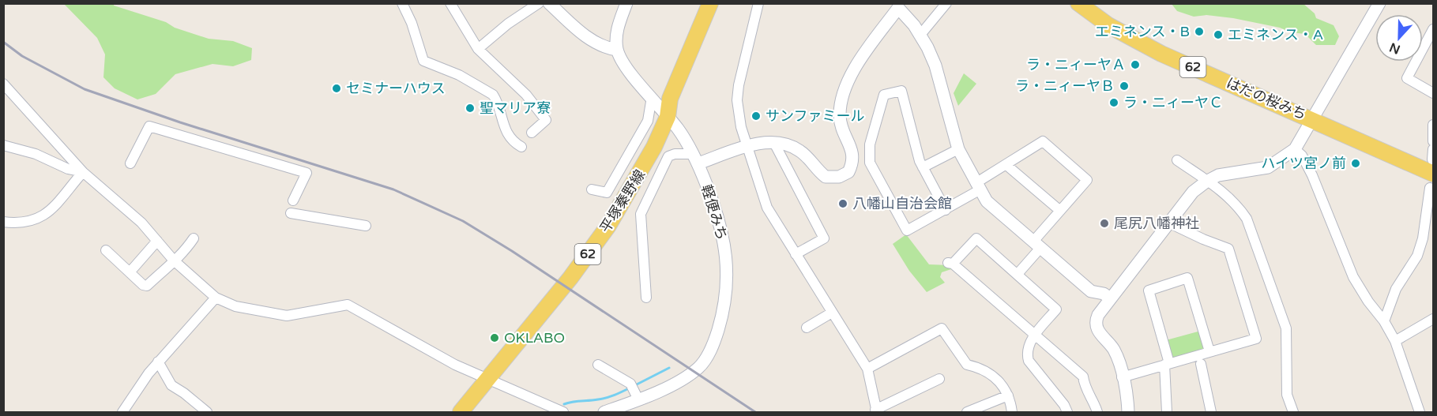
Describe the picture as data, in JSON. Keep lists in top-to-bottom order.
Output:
{
  "streets": {
    "main road": ["62", "はだの桜みち", "平塚秦野線"],
    "street": ["軽便みち"]
  },
  "crossings": [
    ["平塚秦野線", "軽便みち"]
  ],
  "places": [
    "エミネンス・B",
    "エミネンス・A",
    "ラ・ニィーヤＡ",
    "ラ・ニィーヤＢ",
    "セミナーハウス",
    "ラ・ニィーヤＣ",
    "聖マリア寮",
    "サンファミール",
    "ハイツ宮ノ前",
    "八幡山自治会館",
    "尾尻八幡神社",
    "OKLABO"
  ],
  "north": "bottom"
}
